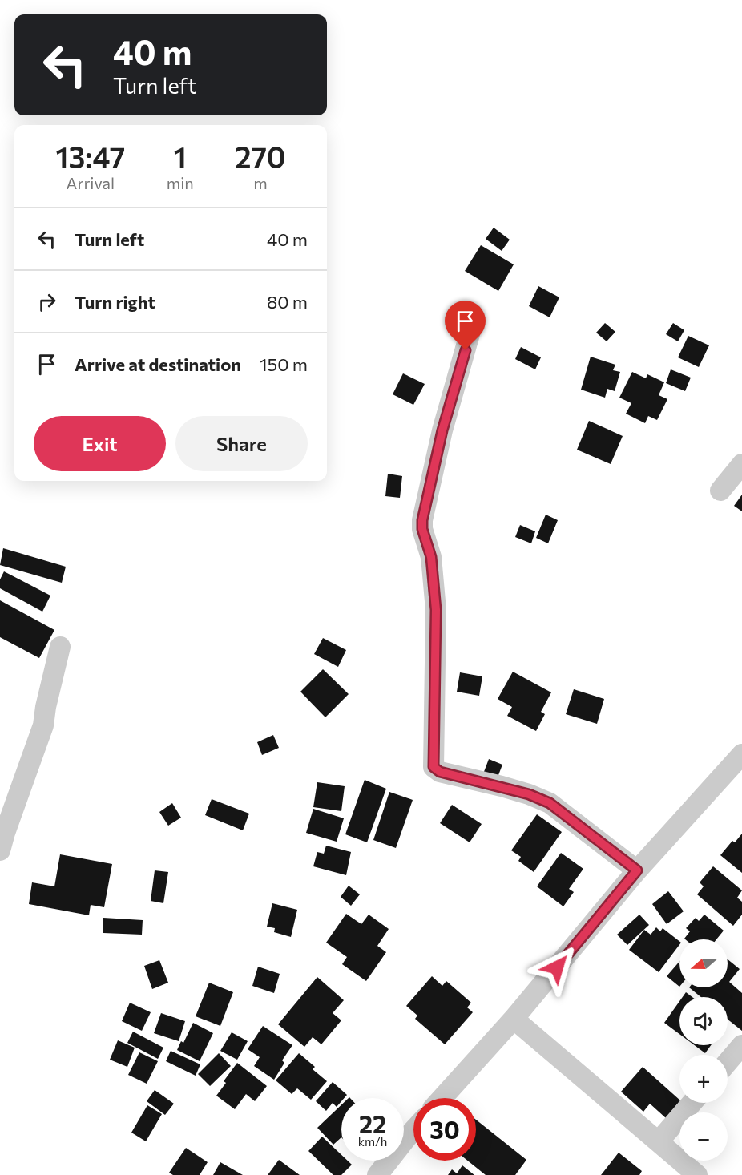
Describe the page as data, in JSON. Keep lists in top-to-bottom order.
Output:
{
  "north": "left",
  "page": {
    "turn": ["40 m", "Turn left"],
    "eta": [
      "13:47",
      "Arrival",
      "1",
      "min",
      "270",
      "m"
    ],
    "list": [
      {
        "name": "Turn left",
        "value": "40 m"
      },
      {
        "name": "Turn right",
        "value": "80 m"
      },
      {
        "name": "Arrive at destination",
        "value": "150 m"
      }
    ],
    "buttons": ["Exit", "Share"],
    "map_buttons": ["+", "−"],
    "speed": "22 km/h",
    "limit": "30"
  }
}
